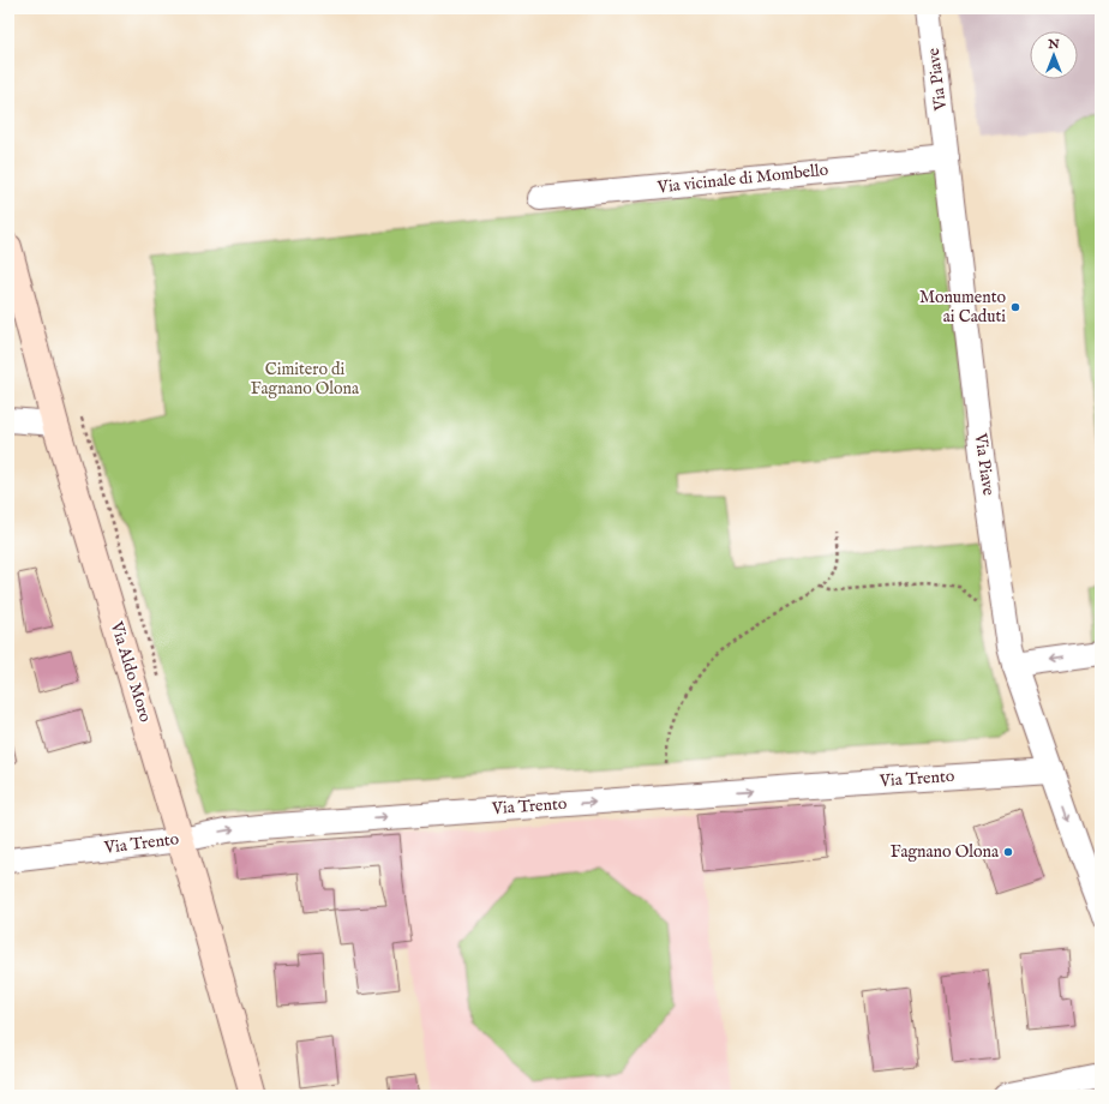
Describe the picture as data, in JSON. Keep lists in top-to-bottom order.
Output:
{
  "streets": {
    "main road": ["Via Aldo Moro"],
    "street": ["Via Piave", "Via vicinale di Mombello", "Via Trento"]
  },
  "crossings": [
    ["Via Piave", "Via vicinale di Mombello"],
    ["Via Piave", "Via Trento"],
    ["Via Aldo Moro", "Via Trento"]
  ],
  "one_way": ["Via Trento"],
  "parks": ["Cimitero di Fagnano Olona"],
  "places": ["Monumento ai Caduti", "Fagnano Olona"],
  "north": "top"
}
